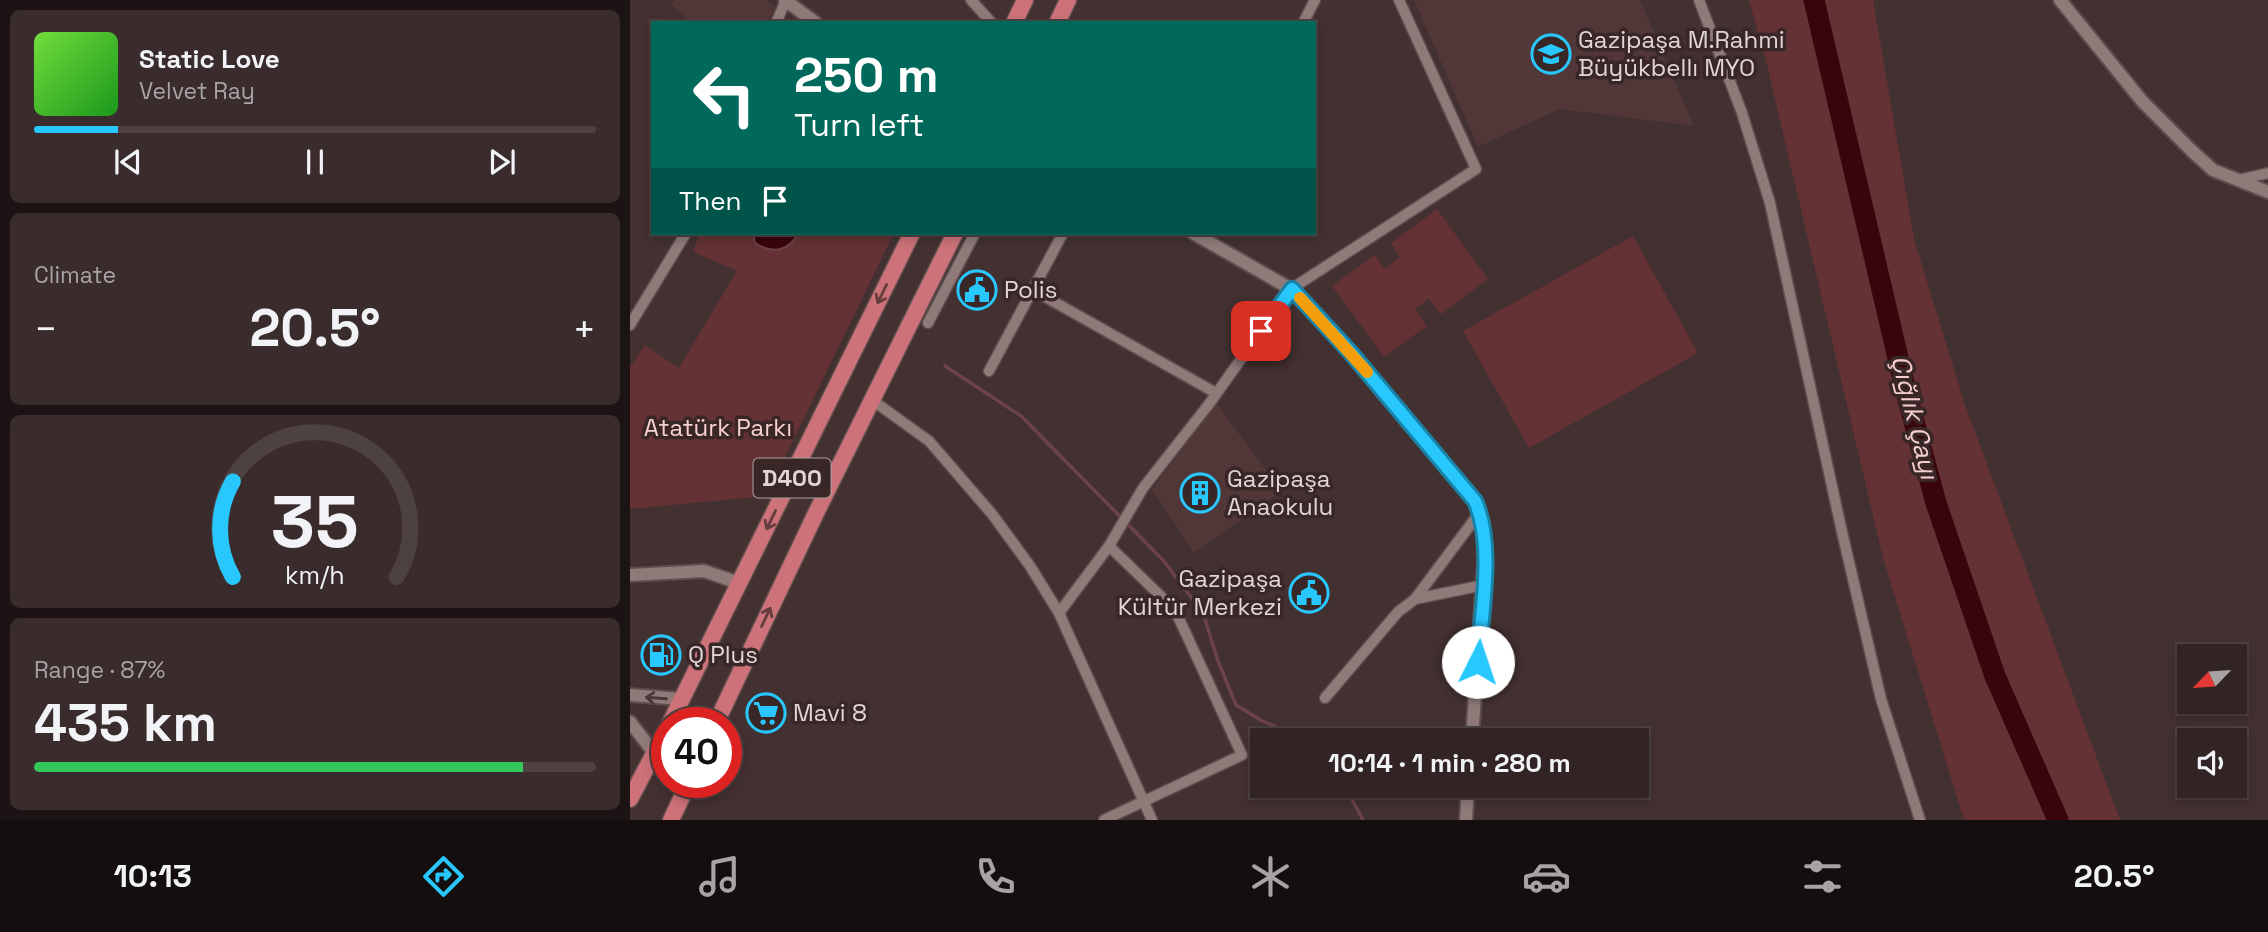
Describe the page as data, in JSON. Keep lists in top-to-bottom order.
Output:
{
  "streets": {
    "highway": ["D400"]
  },
  "water": ["Çığlık Çayı"],
  "parks": ["Atatürk Parkı"],
  "places": {
    "school or university": ["Gazipaşa M.Rahmi Büyükbellı MYO"],
    "public building": ["Polis", "Gazipaşa Kültür Merkezi"],
    "building": ["Gazipaşa Anaokulu"],
    "fuel station": ["Q Plus"],
    "supermarket": ["Mavi 8"]
  },
  "north": "bottom left",
  "page": {
    "turn": ["250 m", "Turn left"],
    "song": ["Static Love", "Velvet Ray"],
    "then": "Then",
    "tile": [
      "Climate",
      ["Range · 87%", "435 km"]
    ],
    "heat": ["−", "20.5°", "+"],
    "limit": "40",
    "trip": "10:14 · 1 min · 280 m",
    "tabs": ["10:13", "20.5°"],
    "gauge": ["35", "km/h"]
  }
}
